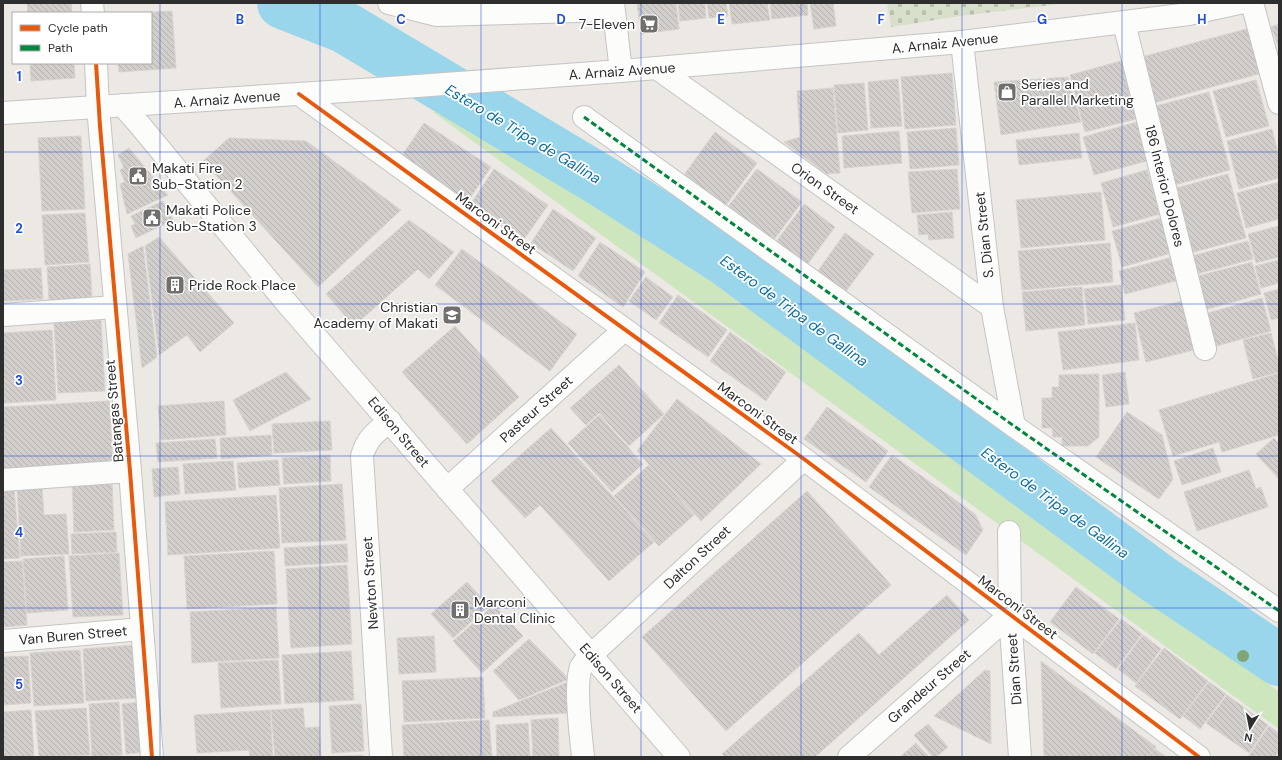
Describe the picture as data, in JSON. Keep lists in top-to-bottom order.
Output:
{
  "streets": {
    "street": [
      "A. Arnaiz Avenue",
      "186 Interior Dolores",
      "Orion Street",
      "Marconi Street",
      "S. Dian Street",
      "Pasteur Street",
      "Batangas Street",
      "Edison Street",
      "Dalton Street",
      "Newton Street",
      "Van Buren Street",
      "Dian Street",
      "Grandeur Street"
    ]
  },
  "crossings": [
    ["A. Arnaiz Avenue", "186 Interior Dolores"],
    ["A. Arnaiz Avenue", "Orion Street"],
    ["A. Arnaiz Avenue", "Marconi Street"],
    ["A. Arnaiz Avenue", "S. Dian Street"],
    ["A. Arnaiz Avenue", "Batangas Street"],
    ["A. Arnaiz Avenue", "Edison Street"],
    ["Orion Street", "S. Dian Street"],
    ["Marconi Street", "Pasteur Street"],
    ["Marconi Street", "Dalton Street"],
    ["Marconi Street", "Dian Street"],
    ["Marconi Street", "Grandeur Street"],
    ["Pasteur Street", "Edison Street"],
    ["Batangas Street", "Van Buren Street"],
    ["Edison Street", "Dalton Street"],
    ["Edison Street", "Newton Street"],
    ["Dian Street", "Grandeur Street"]
  ],
  "water": ["Estero de Tripa de Gallina"],
  "places": {
    "supermarket": ["7-Eleven"],
    "shop": ["Series and Parallel Marketing"],
    "public building": ["Makati Fire Sub-Station 2", "Makati Police Sub-Station 3"],
    "building": ["Pride Rock Place", "Marconi Dental Clinic"],
    "school or university": ["Christian Academy of Makati"]
  },
  "legend": ["Cycle path", "Path"],
  "north": "bottom",
  "grid": {
    "columns": [
      "B",
      "C",
      "D",
      "E",
      "F",
      "G",
      "H"
    ],
    "rows": [
      "1",
      "2",
      "3",
      "4",
      "5"
    ]
  }
}
